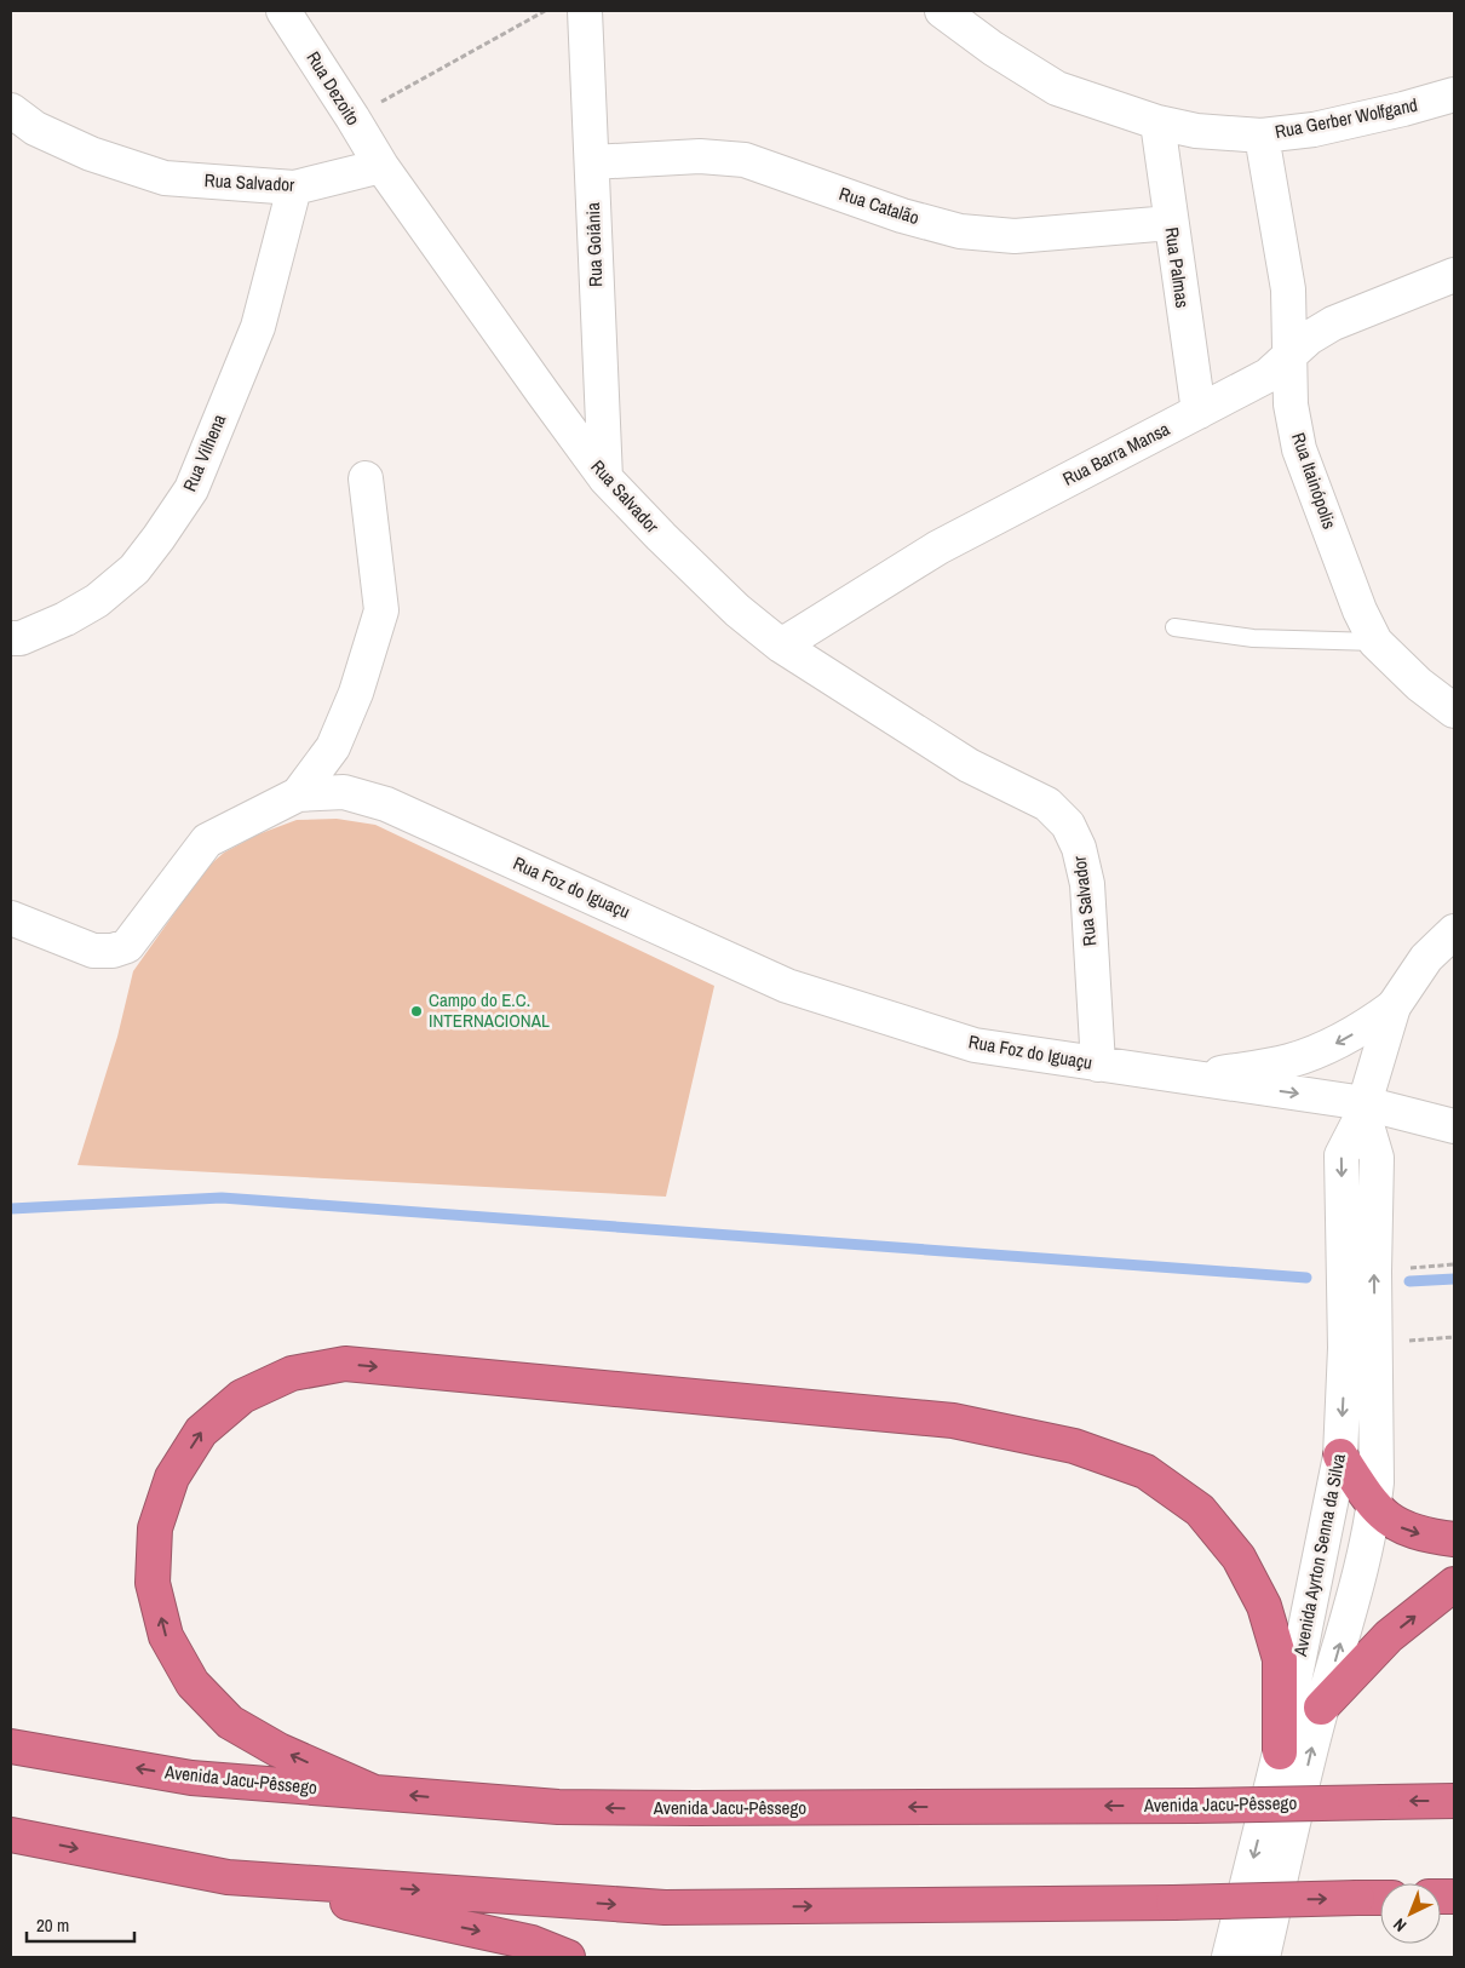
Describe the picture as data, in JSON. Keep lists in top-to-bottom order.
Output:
{
  "streets": {
    "highway": ["Avenida Jacu-Pêssego"],
    "street": [
      "Rua Dezoito",
      "Rua Gerber Wolfgand",
      "Rua Salvador",
      "Rua Catalão",
      "Rua Goiânia",
      "Rua Palmas",
      "Rua Vilhena",
      "Rua Barra Mansa",
      "Rua Itainópolis",
      "Rua Foz do Iguaçu",
      "Avenida Ayrton Senna da Silva"
    ]
  },
  "crossings": [
    ["Rua Dezoito", "Rua Salvador"],
    ["Rua Gerber Wolfgand", "Rua Palmas"],
    ["Rua Gerber Wolfgand", "Rua Itainópolis"],
    ["Rua Salvador", "Rua Goiânia"],
    ["Rua Salvador", "Rua Vilhena"],
    ["Rua Salvador", "Rua Barra Mansa"],
    ["Rua Salvador", "Rua Foz do Iguaçu"],
    ["Rua Catalão", "Rua Goiânia"],
    ["Rua Catalão", "Rua Palmas"],
    ["Rua Palmas", "Rua Barra Mansa"],
    ["Rua Barra Mansa", "Rua Itainópolis"],
    ["Rua Foz do Iguaçu", "Avenida Ayrton Senna da Silva"]
  ],
  "places": ["Campo do E.C. INTERNACIONAL"],
  "scale_bar": "20 m",
  "north": "bottom left"
}
